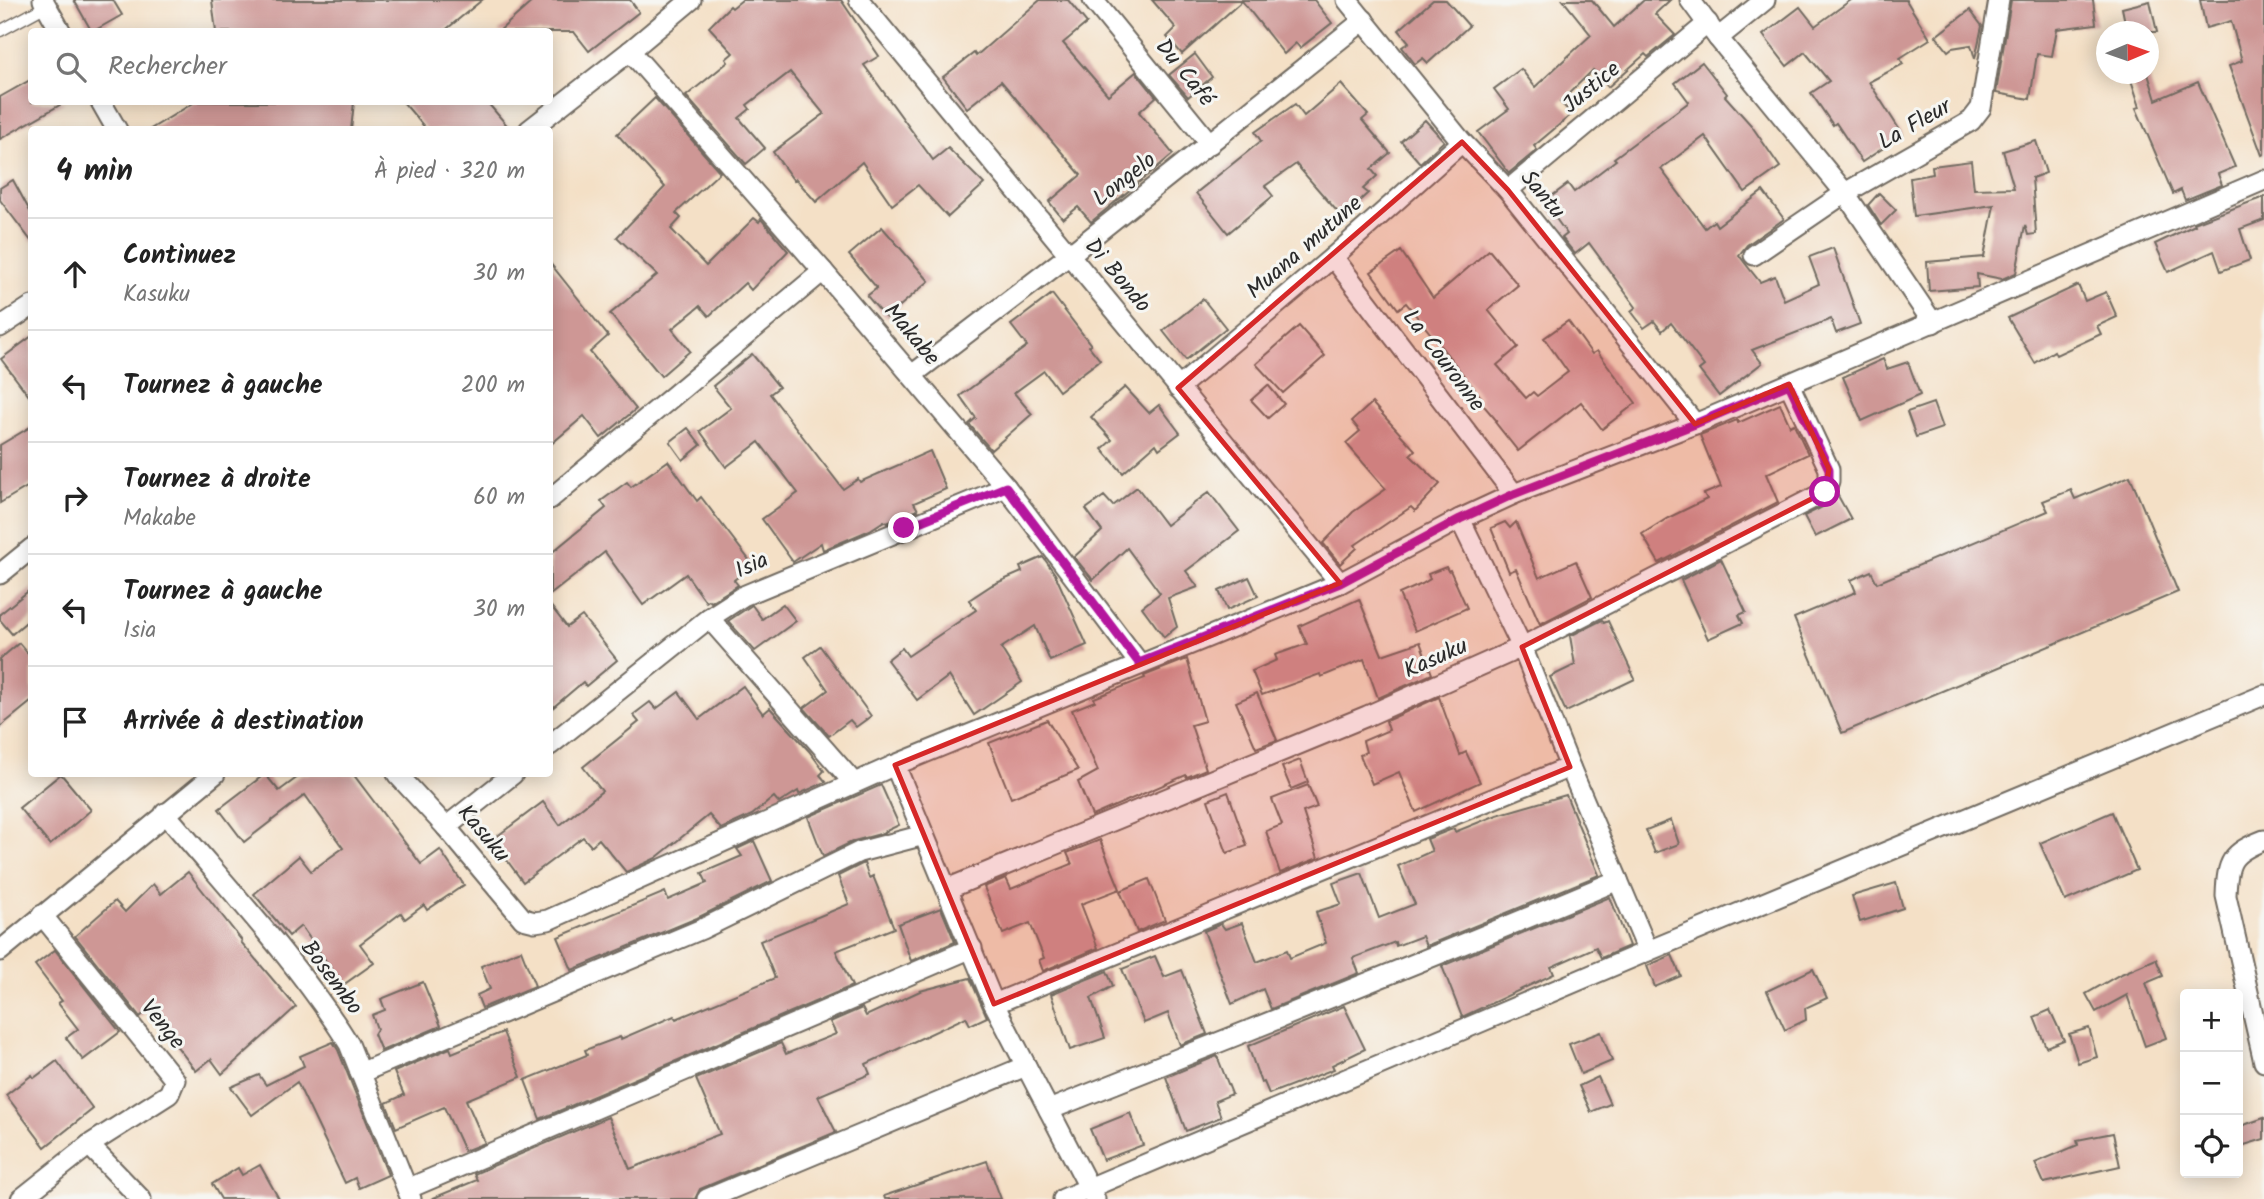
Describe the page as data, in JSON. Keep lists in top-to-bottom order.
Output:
{
  "streets": {
    "street": [
      "Du Café",
      "Justice",
      "La Fleur",
      "Longelo",
      "Santu",
      "Muana mutune",
      "Di Bondo",
      "Makabe",
      "La Couronne",
      "Isia",
      "Kasuku",
      "Bosembo",
      "Venge"
    ]
  },
  "crossings": [
    ["Du Café", "Longelo"],
    ["Justice", "Santu"],
    ["Longelo", "Santu"],
    ["Longelo", "Di Bondo"],
    ["Longelo", "Makabe"],
    ["Santu", "Muana mutune"],
    ["Muana mutune", "Di Bondo"],
    ["Muana mutune", "La Couronne"],
    ["Makabe", "Isia"]
  ],
  "north": "right",
  "page": {
    "search": "Rechercher",
    "heading": ["4 min", "À pied · 320 m"],
    "list": [
      ["Continuez", "Kasuku", "30 m"],
      ["Tournez à gauche", "200 m"],
      ["Tournez à droite", "Makabe", "60 m"],
      ["Tournez à gauche", "Isia", "30 m"],
      "Arrivée à destination"
    ],
    "map_buttons": ["+", "−"]
  }
}
